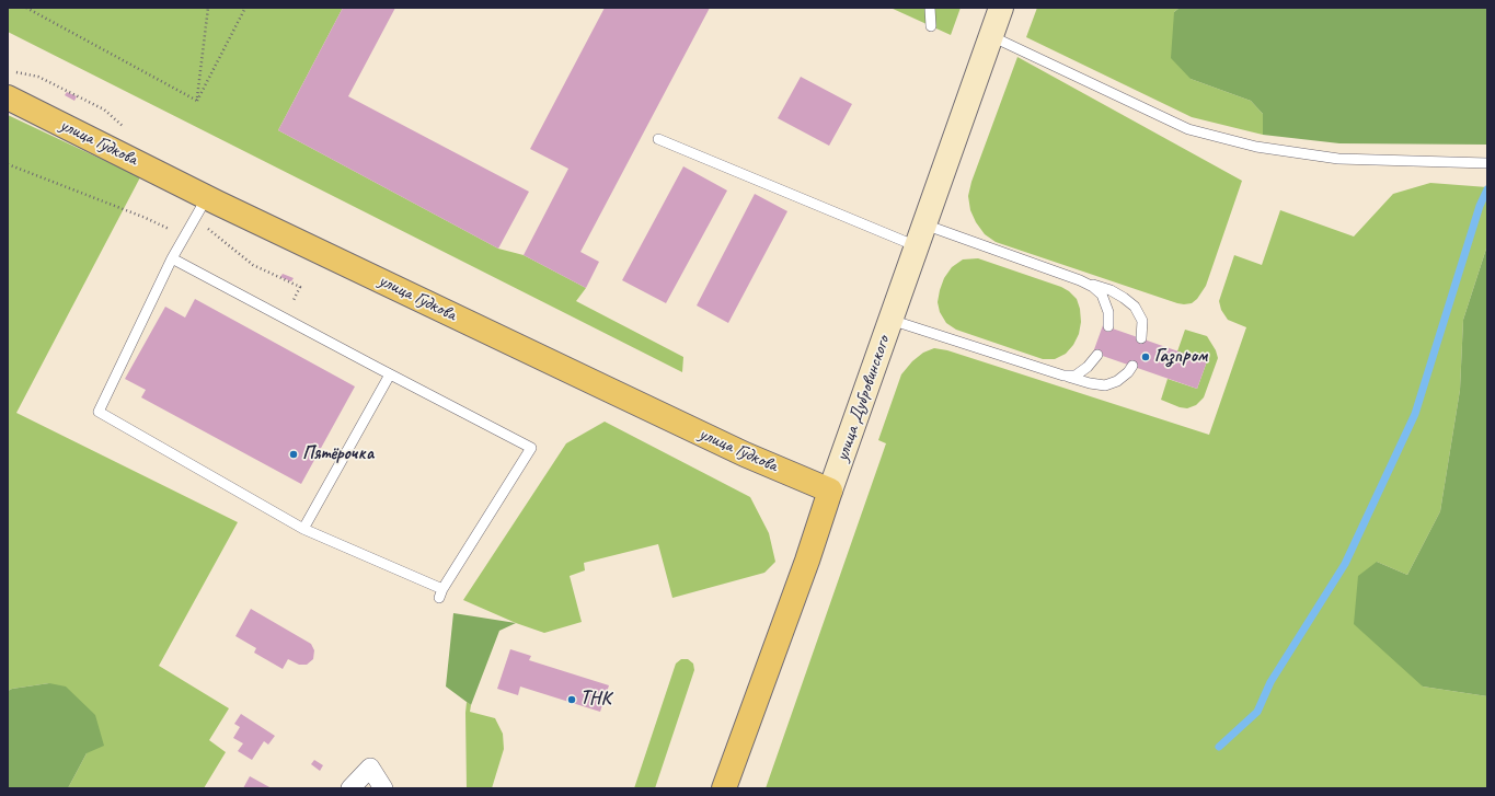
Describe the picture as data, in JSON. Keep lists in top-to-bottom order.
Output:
{
  "streets": {
    "main road": ["улица Гудкова", "улица Дубровинского"]
  },
  "crossings": [
    ["улица Гудкова", "улица Дубровинского"]
  ],
  "places": ["Газпром", "Пятёрочка", "ТНК"]
}
